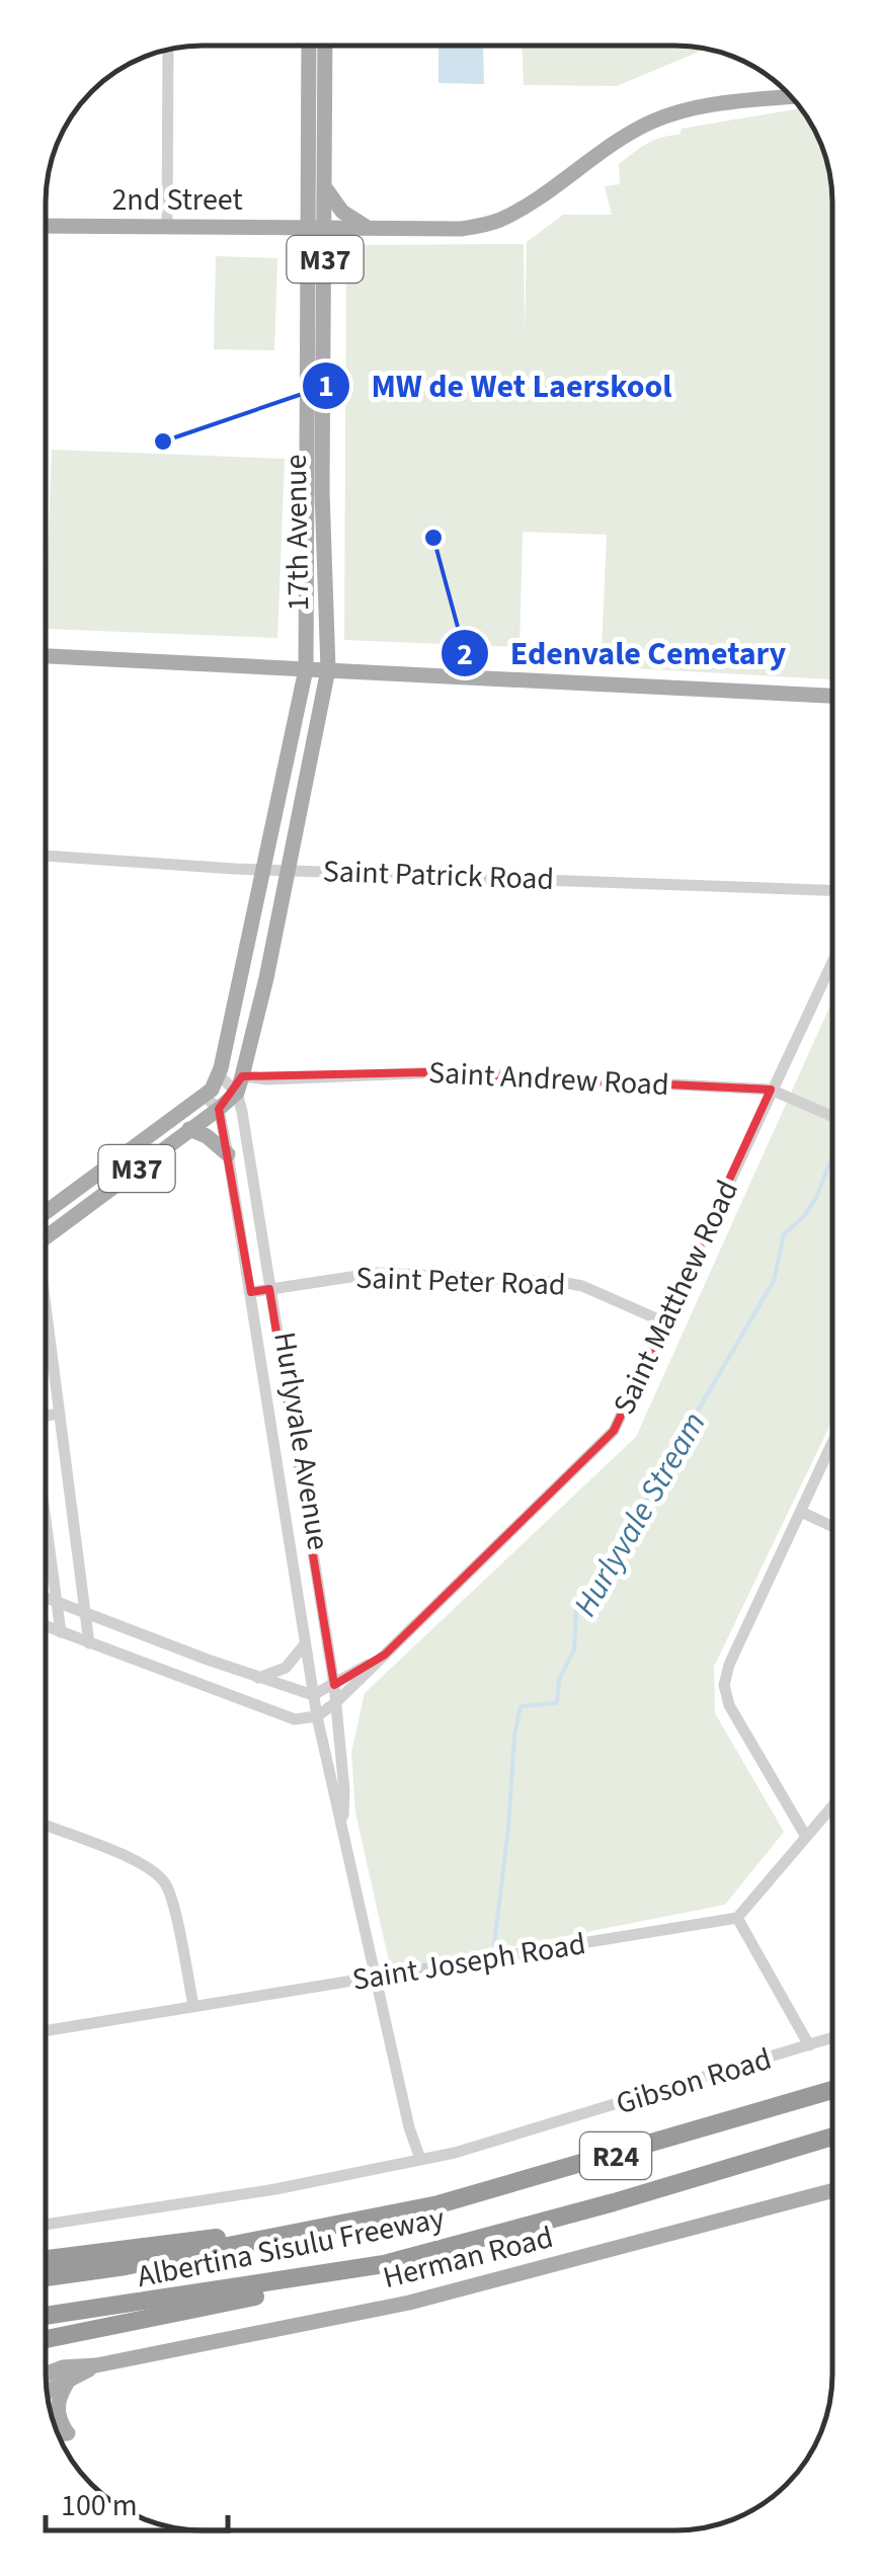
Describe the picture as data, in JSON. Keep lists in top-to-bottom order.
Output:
{
  "streets": {
    "highway": ["R24", "Albertina Sisulu Freeway"],
    "main road": [
      "2nd Street",
      "M37",
      "17th Avenue",
      "Hurlyvale Avenue",
      "Herman Road"
    ],
    "street": [
      "Saint Patrick Road",
      "Saint Andrew Road",
      "Saint Peter Road",
      "Saint Matthew Road",
      "Saint Joseph Road",
      "Gibson Road"
    ]
  },
  "crossings": [
    ["2nd Street", "17th Avenue"],
    ["M37", "17th Avenue"],
    ["M37", "Saint Patrick Road"],
    ["M37", "Saint Andrew Road"],
    ["M37", "Hurlyvale Avenue"],
    ["17th Avenue", "Hurlyvale Avenue"],
    ["Saint Patrick Road", "Hurlyvale Avenue"],
    ["Saint Andrew Road", "Saint Matthew Road"],
    ["Saint Andrew Road", "Hurlyvale Avenue"],
    ["Saint Peter Road", "Saint Matthew Road"],
    ["Saint Peter Road", "Hurlyvale Avenue"],
    ["Saint Matthew Road", "Hurlyvale Avenue"],
    ["Hurlyvale Avenue", "Saint Joseph Road"],
    ["Hurlyvale Avenue", "Gibson Road"],
    ["R24", "Albertina Sisulu Freeway"]
  ],
  "water": ["Hurlyvale Stream"],
  "places": ["MW de Wet Laerskool", "Edenvale Cemetary"],
  "scale_bar": "100 m"
}
